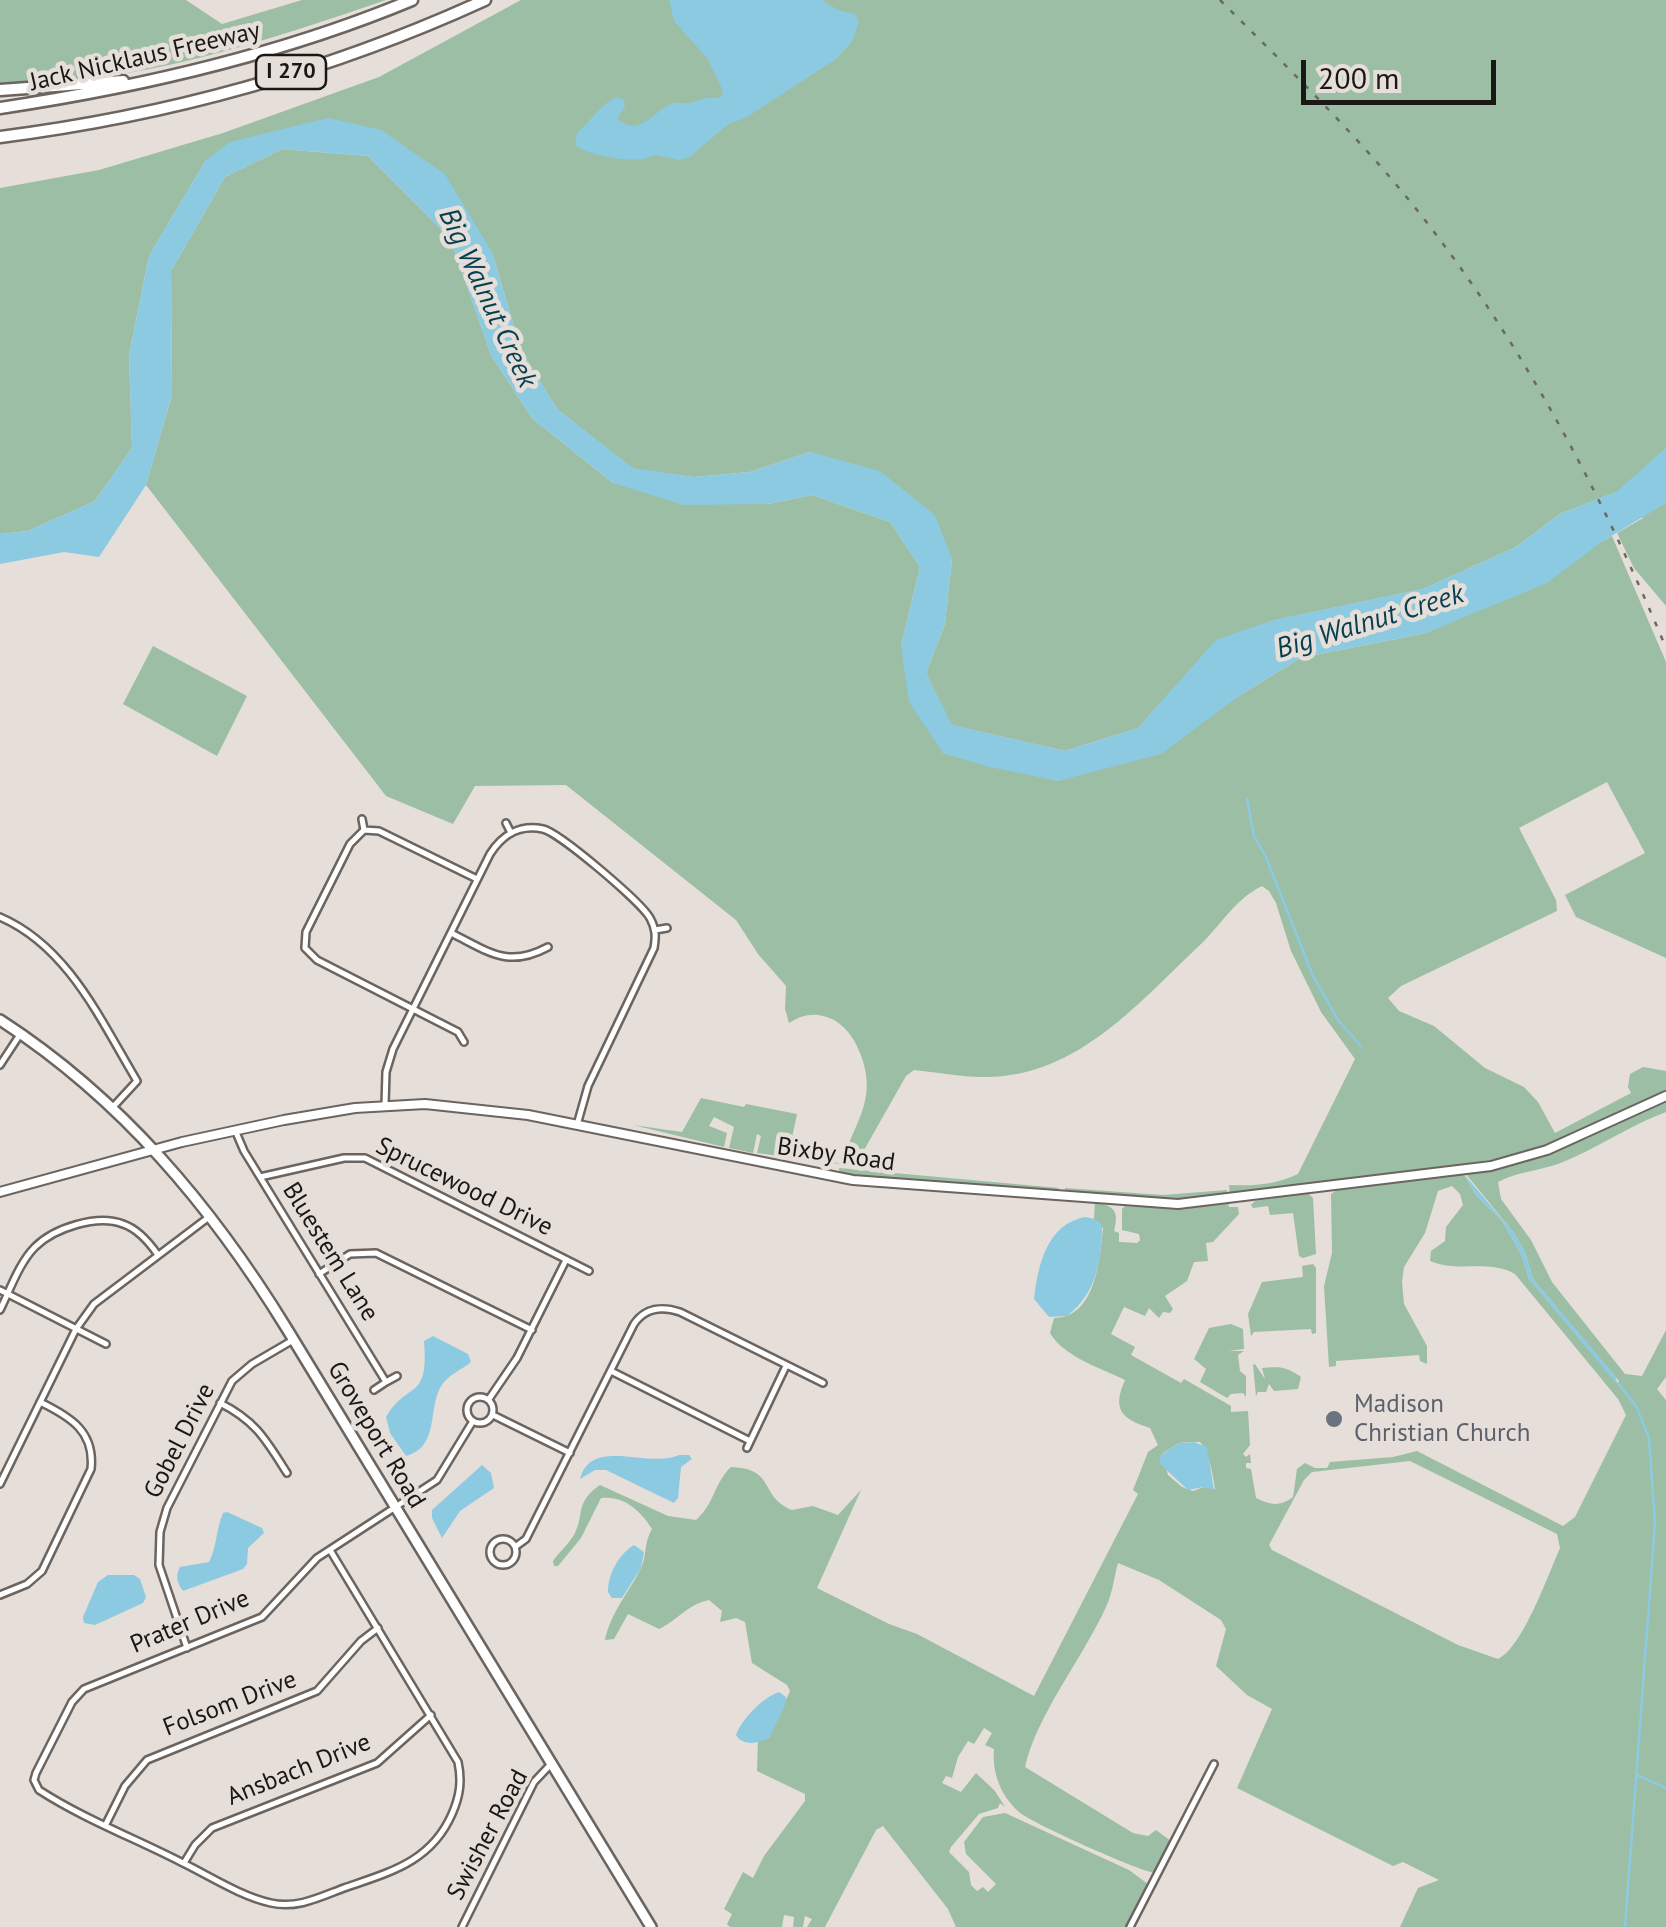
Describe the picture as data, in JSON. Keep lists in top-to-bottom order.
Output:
{
  "streets": {
    "highway": ["Jack Nicklaus Freeway", "I 270"],
    "main road": ["Groveport Road"],
    "street": [
      "Bixby Road",
      "Sprucewood Drive",
      "Bluestem Lane",
      "Gobel Drive",
      "Prater Drive",
      "Folsom Drive",
      "Ansbach Drive",
      "Swisher Road"
    ]
  },
  "crossings": [
    ["Bixby Road", "Bluestem Lane"],
    ["Bixby Road", "Groveport Road"],
    ["Sprucewood Drive", "Bluestem Lane"],
    ["Groveport Road", "Gobel Drive"],
    ["Groveport Road", "Prater Drive"],
    ["Groveport Road", "Swisher Road"],
    ["Gobel Drive", "Prater Drive"],
    ["Prater Drive", "Folsom Drive"]
  ],
  "water": ["Big Walnut Creek"],
  "places": ["Madison Christian Church"],
  "scale_bar": "200 m"
}
